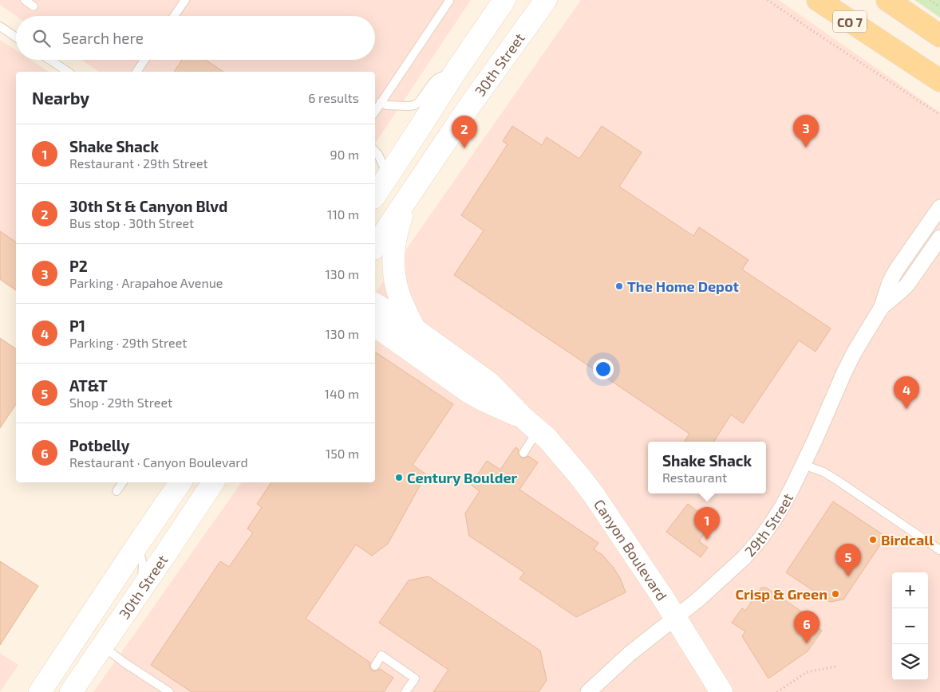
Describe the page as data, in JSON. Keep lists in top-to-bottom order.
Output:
{
  "streets": {
    "main road": ["CO 7", "30th Street", "Canyon Boulevard"],
    "street": ["29th Street"]
  },
  "crossings": [
    ["29th Street", "Canyon Boulevard"]
  ],
  "places": [
    "The Home Depot",
    "Century Boulder",
    "Birdcall",
    "Crisp & Green"
  ],
  "page": {
    "search": "Search here",
    "heading": ["Nearby", "6 results"],
    "pins": [
      "3",
      "2",
      "4",
      "1",
      "5",
      "6"
    ],
    "list": [
      {
        "mark": "1",
        "name": "Shake Shack",
        "note": "Restaurant · 29th Street",
        "value": "90 m"
      },
      {
        "mark": "2",
        "name": "30th St & Canyon Blvd",
        "note": "Bus stop · 30th Street",
        "value": "110 m"
      },
      {
        "mark": "3",
        "name": "P2",
        "note": "Parking · Arapahoe Avenue",
        "value": "130 m"
      },
      {
        "mark": "4",
        "name": "P1",
        "note": "Parking · 29th Street",
        "value": "130 m"
      },
      {
        "mark": "5",
        "name": "AT&T",
        "note": "Shop · 29th Street",
        "value": "140 m"
      },
      {
        "mark": "6",
        "name": "Potbelly",
        "note": "Restaurant · Canyon Boulevard",
        "value": "150 m"
      }
    ],
    "popup": ["Shake Shack", "Restaurant"],
    "map_buttons": ["+", "−"]
  }
}
